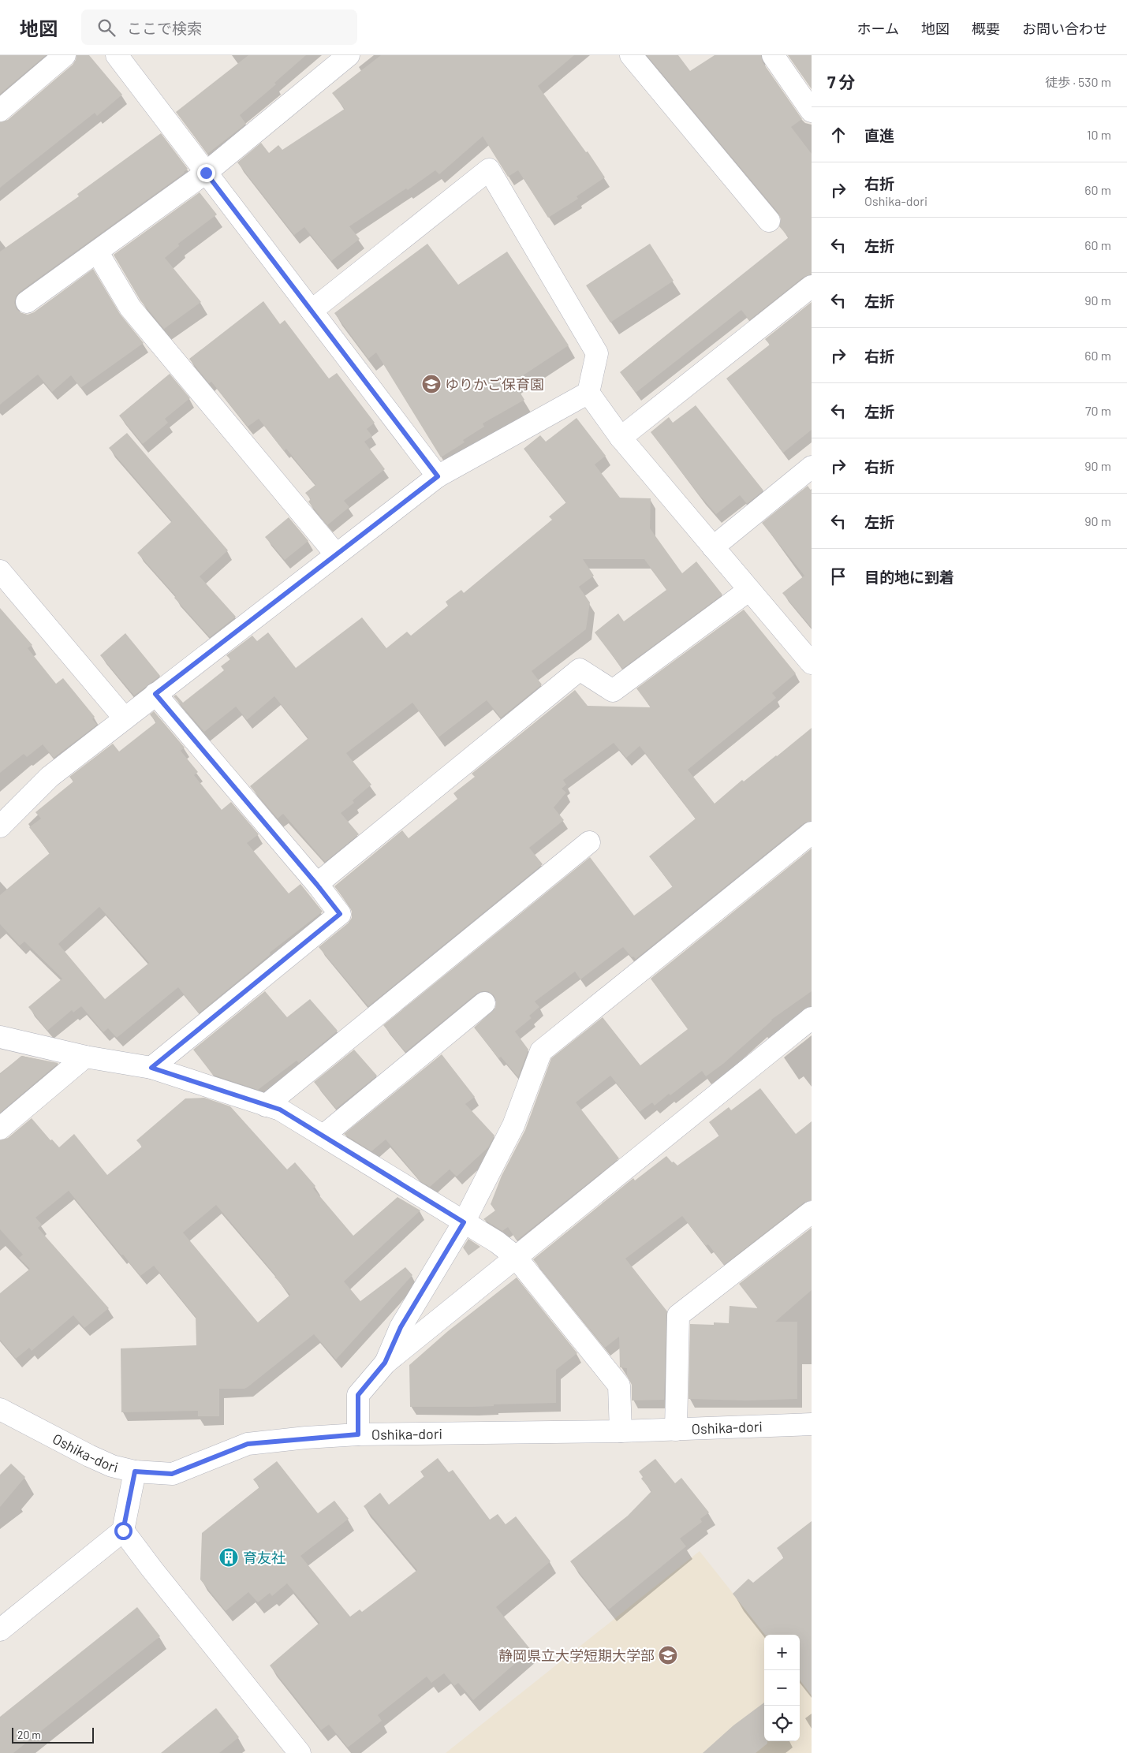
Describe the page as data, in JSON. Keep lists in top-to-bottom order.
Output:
{
  "streets": {
    "street": ["Oshika-dori"]
  },
  "places": {
    "school or university": ["ゆりかご保育園", "静岡県立大学短期大学部"],
    "building": ["育友社"]
  },
  "scale_bar": "20 m",
  "page": {
    "header": "地図",
    "search": "ここで検索",
    "nav": [
      "ホーム",
      "地図",
      "概要",
      "お問い合わせ"
    ],
    "heading": ["7 分", "徒歩 · 530 m"],
    "list": [
      ["直進", "10 m"],
      ["右折", "Oshika-dori", "60 m"],
      ["左折", "60 m"],
      ["左折", "90 m"],
      ["右折", "60 m"],
      ["左折", "70 m"],
      ["右折", "90 m"],
      ["左折", "90 m"],
      "目的地に到着"
    ],
    "map_buttons": ["+", "−"],
    "scale": "20 m"
  }
}
